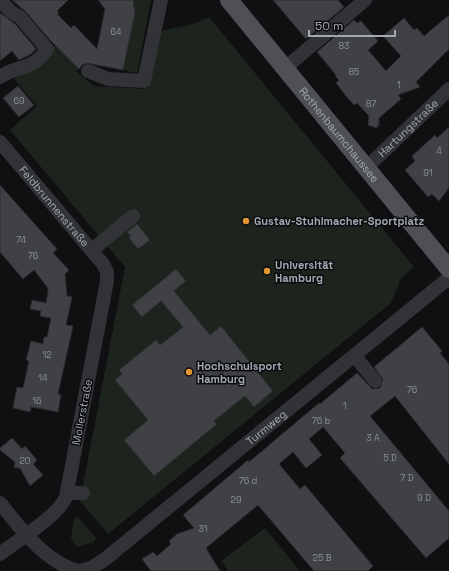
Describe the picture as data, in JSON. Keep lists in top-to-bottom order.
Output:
{
  "streets": {
    "main road": ["Rothenbaumchaussee"],
    "street": [
      "Hartungstraße",
      "Feldbrunnenstraße",
      "Mollerstraße",
      "Turmweg"
    ]
  },
  "crossings": [
    ["Hartungstraße", "Rothenbaumchaussee"],
    ["Feldbrunnenstraße", "Mollerstraße"],
    ["Mollerstraße", "Turmweg"]
  ],
  "places": ["Gustav-Stuhlmacher-Sportplatz", "Universität Hamburg", "Hochschulsport Hamburg"],
  "house_numbers": [
    "64",
    "83",
    "85",
    "1",
    "69",
    "87",
    "4",
    "91",
    "74",
    "76",
    "12",
    "14",
    "76",
    "16",
    "1",
    "76 b",
    "3 A",
    "5 D",
    "20",
    "7 D",
    "76 d",
    "9 D",
    "29",
    "31",
    "25 B"
  ],
  "scale_bar": "50 m"
}
